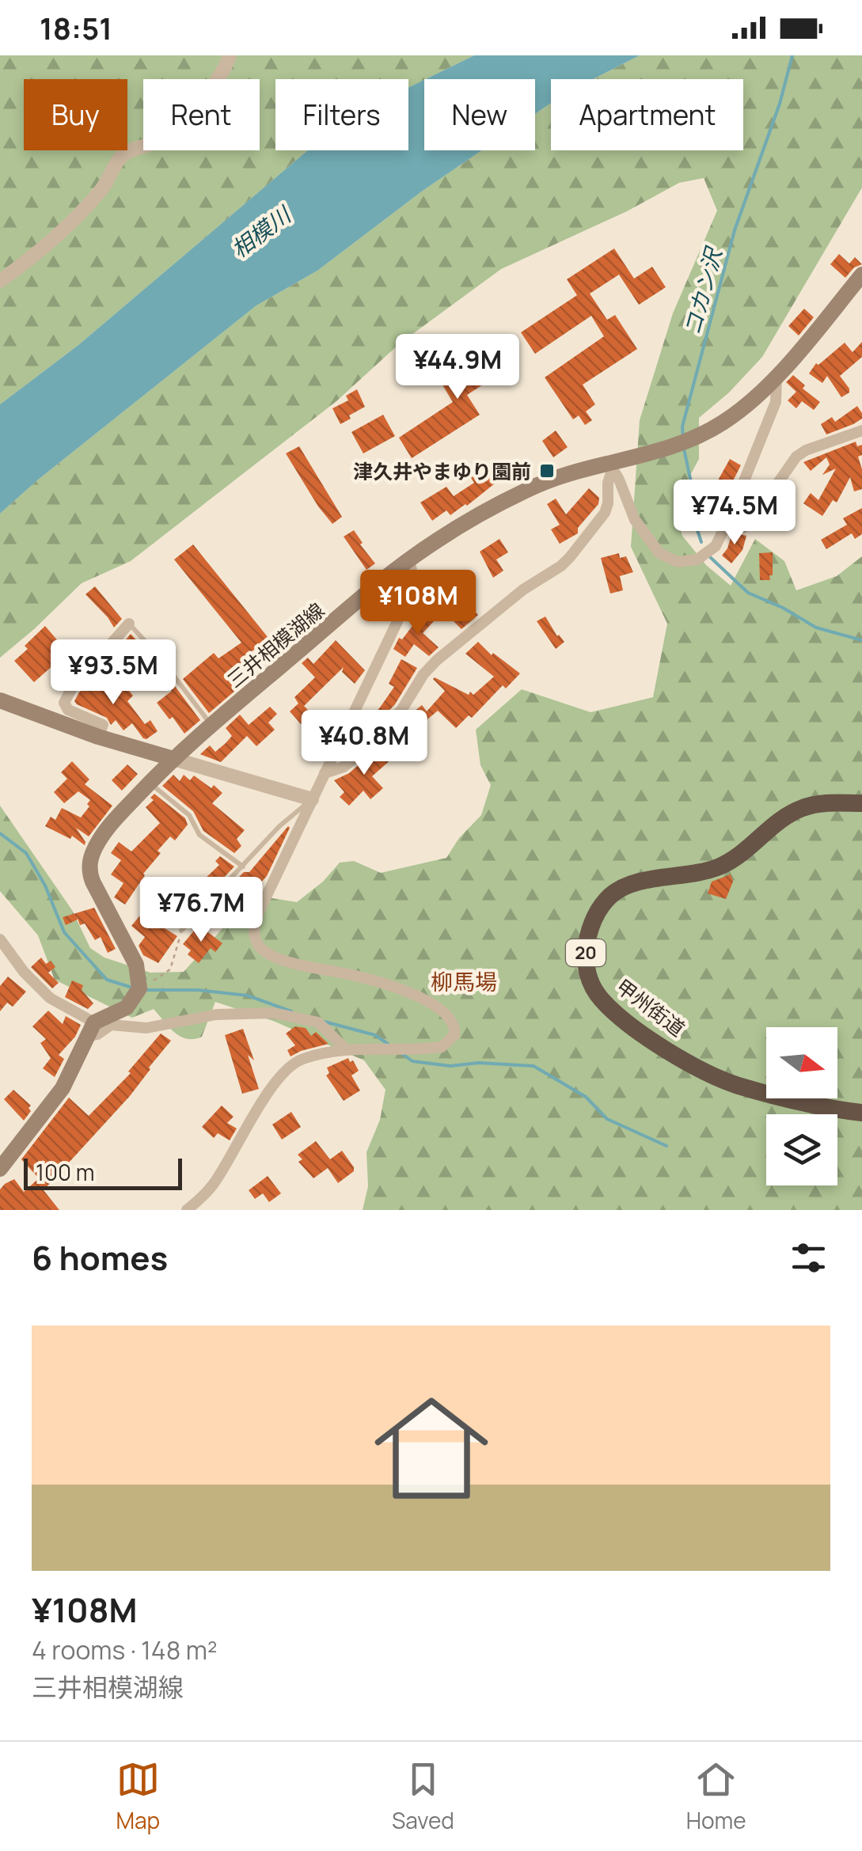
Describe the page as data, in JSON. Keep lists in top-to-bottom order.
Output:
{
  "streets": {
    "highway": ["20", "甲州街道"],
    "main road": ["三井相模湖線"]
  },
  "districts": ["柳馬場"],
  "water": ["相模川", "コカン沢"],
  "places": {
    "transit": ["津久井やまゆり園前"]
  },
  "scale_bar": "100 m",
  "north": "right",
  "page": {
    "status": "18:51",
    "chip": [
      "Buy",
      "Rent",
      "Filters",
      "New",
      "Apartment"
    ],
    "price": [
      "¥44.9M",
      "¥74.5M",
      "¥108M",
      "¥93.5M",
      "¥40.8M",
      "¥76.7M"
    ],
    "scale": "100 m",
    "heading": "6 homes",
    "list": [
      {
        "name": "¥108M",
        "note": "4 rooms · 148 m² · 三井相模湖線"
      }
    ],
    "tabs": ["Map", "Saved", "Home"]
  }
}
